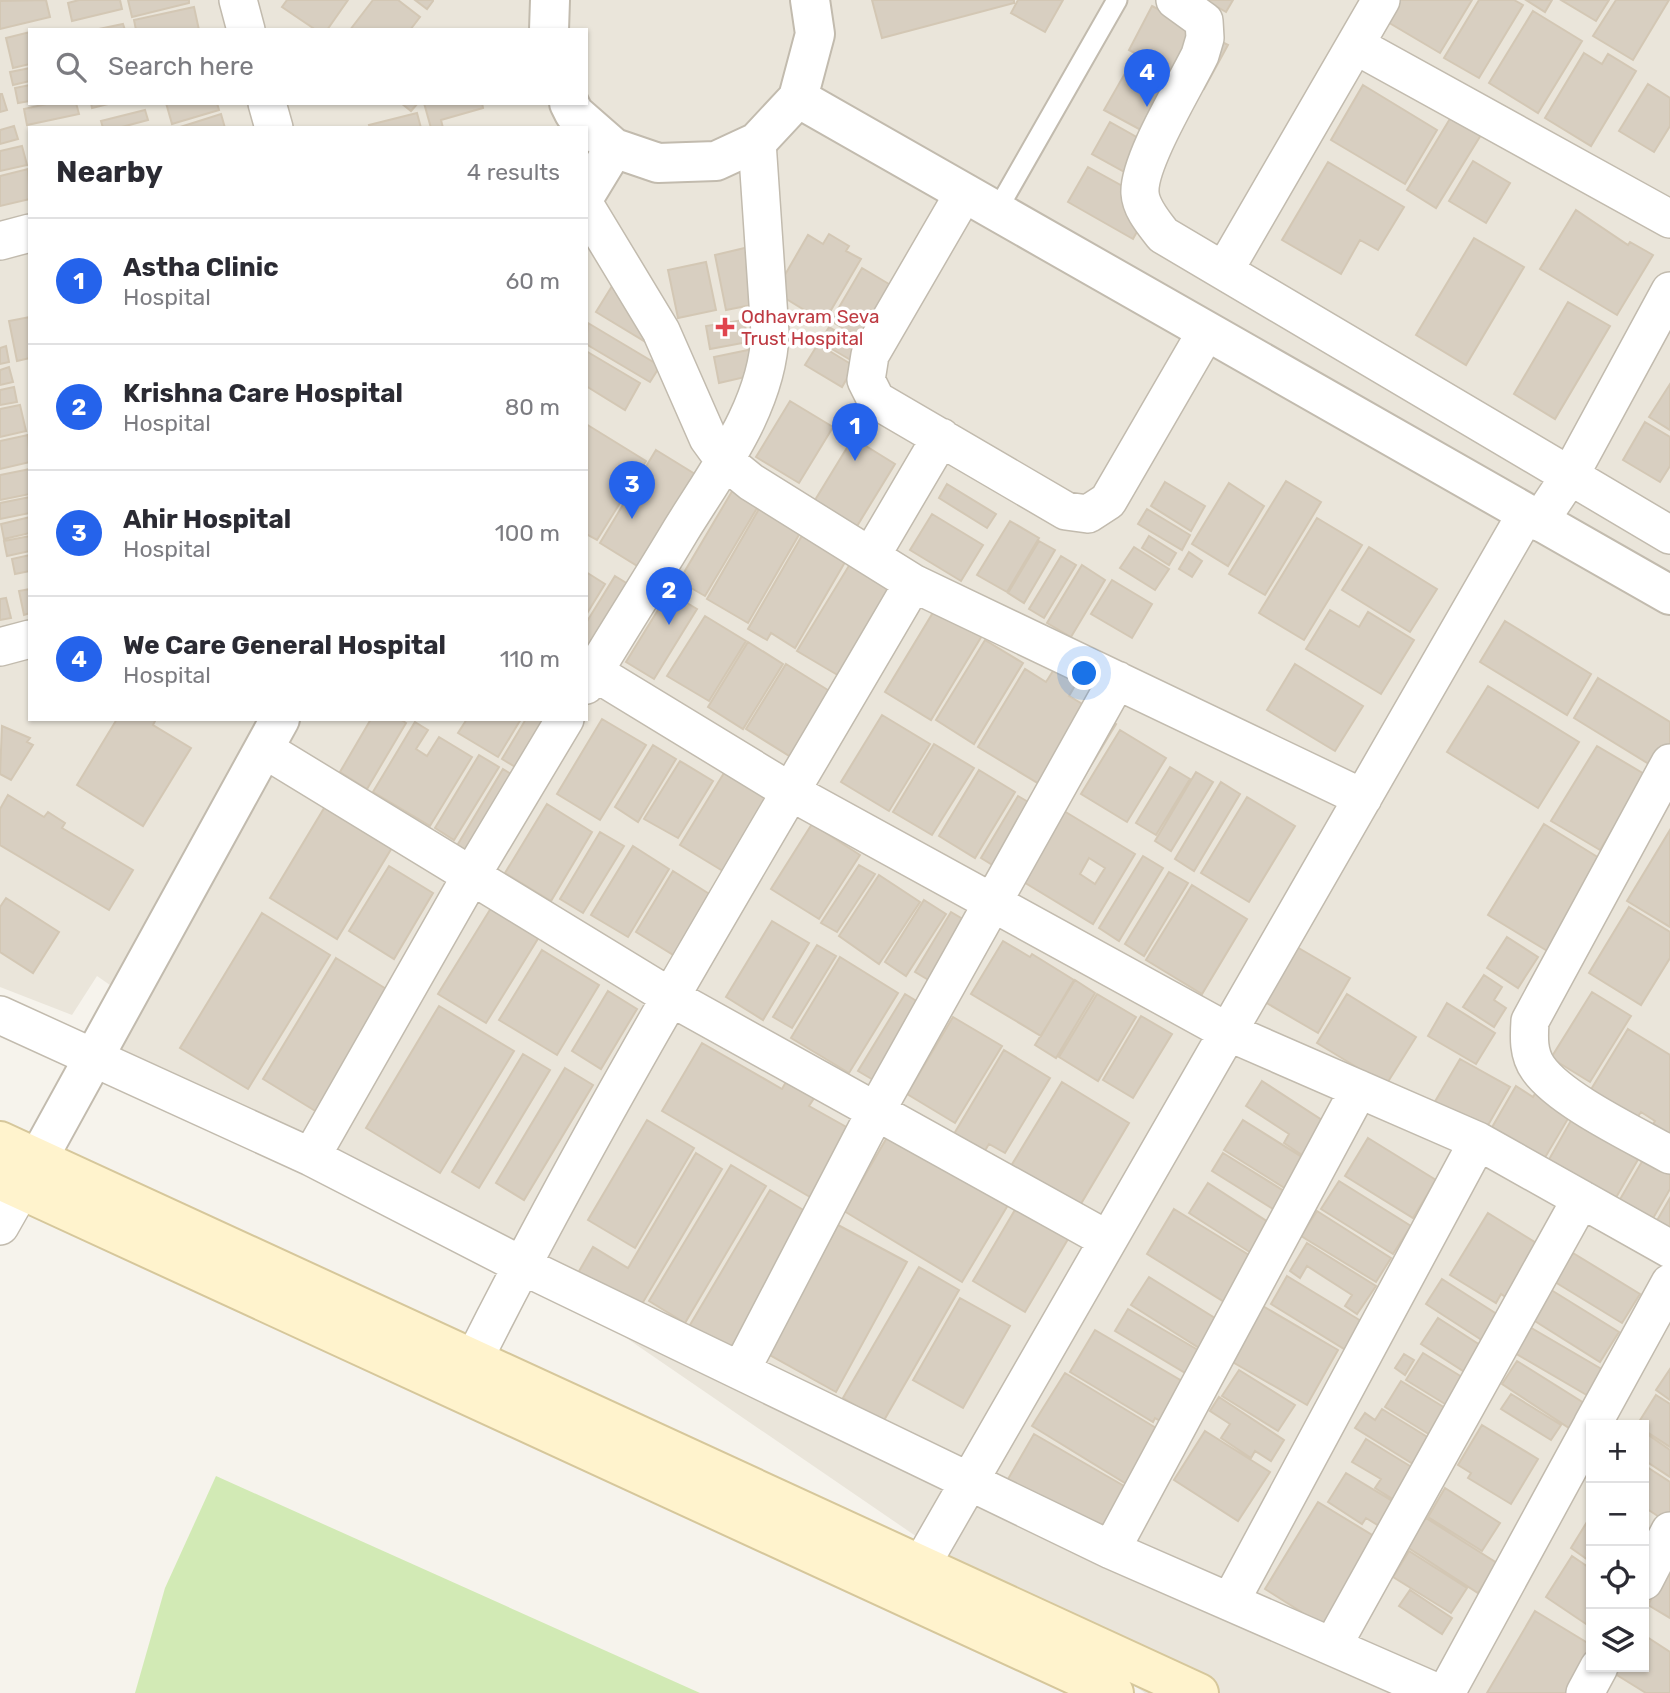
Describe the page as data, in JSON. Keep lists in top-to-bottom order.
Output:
{
  "places": {
    "health": ["Odhavram Seva Trust Hospital"]
  },
  "page": {
    "search": "Search here",
    "pins": [
      "4",
      "1",
      "3",
      "2"
    ],
    "heading": ["Nearby", "4 results"],
    "list": [
      {
        "mark": "1",
        "name": "Astha Clinic",
        "note": "Hospital",
        "value": "60 m"
      },
      {
        "mark": "2",
        "name": "Krishna Care Hospital",
        "note": "Hospital",
        "value": "80 m"
      },
      {
        "mark": "3",
        "name": "Ahir Hospital",
        "note": "Hospital",
        "value": "100 m"
      },
      {
        "mark": "4",
        "name": "We Care General Hospital",
        "note": "Hospital",
        "value": "110 m"
      }
    ],
    "map_buttons": ["+", "−"]
  }
}
